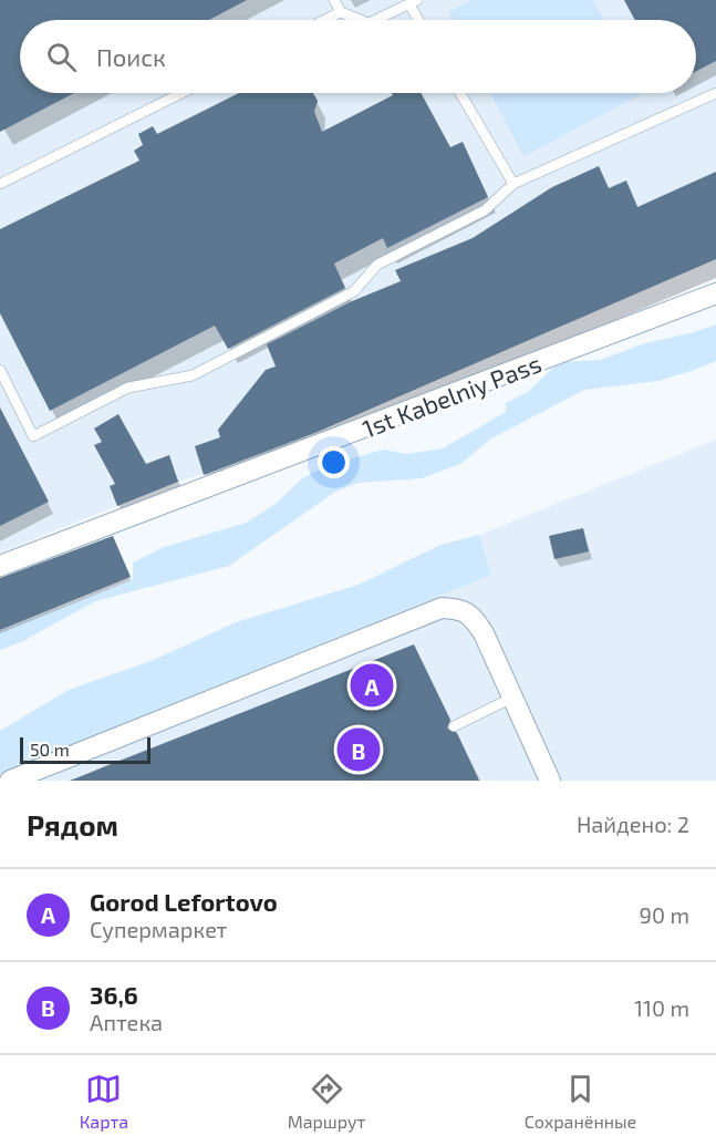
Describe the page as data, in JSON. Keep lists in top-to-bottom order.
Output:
{
  "streets": {
    "street": ["1st Kabelniy Pass"]
  },
  "scale_bar": "50 m",
  "page": {
    "search": "Поиск",
    "pins": ["A", "B"],
    "scale": "50 m",
    "heading": ["Рядом", "Найдено: 2"],
    "list": [
      {
        "mark": "A",
        "name": "Gorod Lefortovo",
        "note": "Супермаркет",
        "value": "90 m"
      },
      {
        "mark": "B",
        "name": "36,6",
        "note": "Аптека",
        "value": "110 m"
      }
    ],
    "nav": ["Карта", "Маршрут", "Сохранённые"]
  }
}
